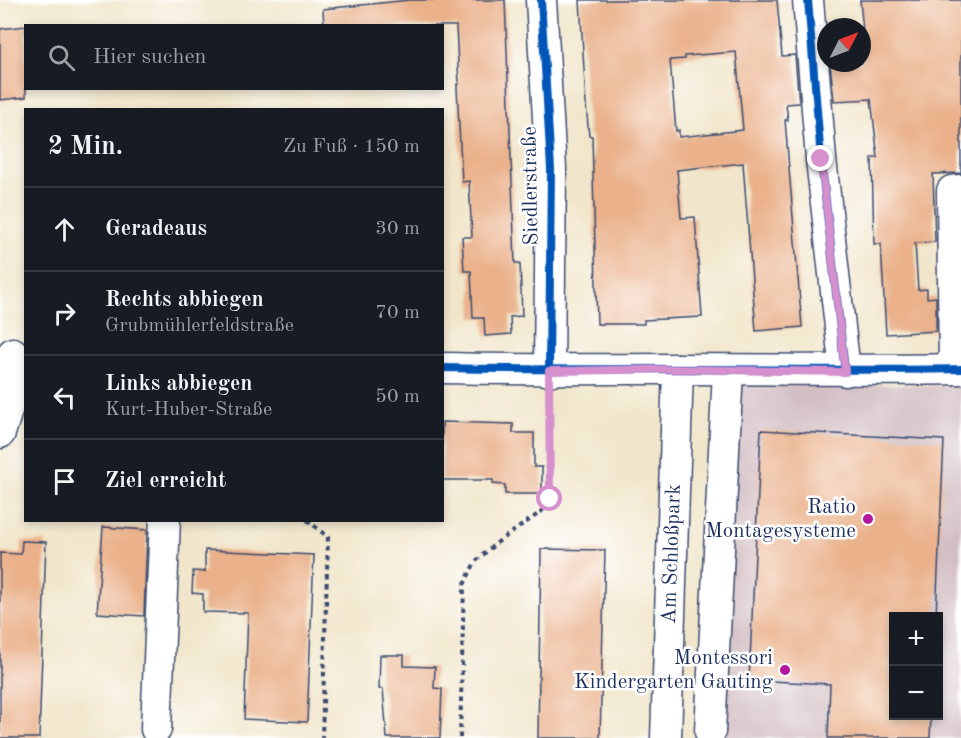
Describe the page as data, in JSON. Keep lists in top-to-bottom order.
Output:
{
  "streets": {
    "street": ["Siedlerstraße", "Am Schloßpark"]
  },
  "places": ["Ratio Montagesysteme", "Montessori Kindergarten Gauting"],
  "north": "top right",
  "page": {
    "search": "Hier suchen",
    "heading": ["2 Min.", "Zu Fuß · 150 m"],
    "list": [
      ["Geradeaus", "30 m"],
      ["Rechts abbiegen", "Grubmühlerfeldstraße", "70 m"],
      ["Links abbiegen", "Kurt-Huber-Straße", "50 m"],
      "Ziel erreicht"
    ],
    "map_buttons": ["+", "−"]
  }
}
